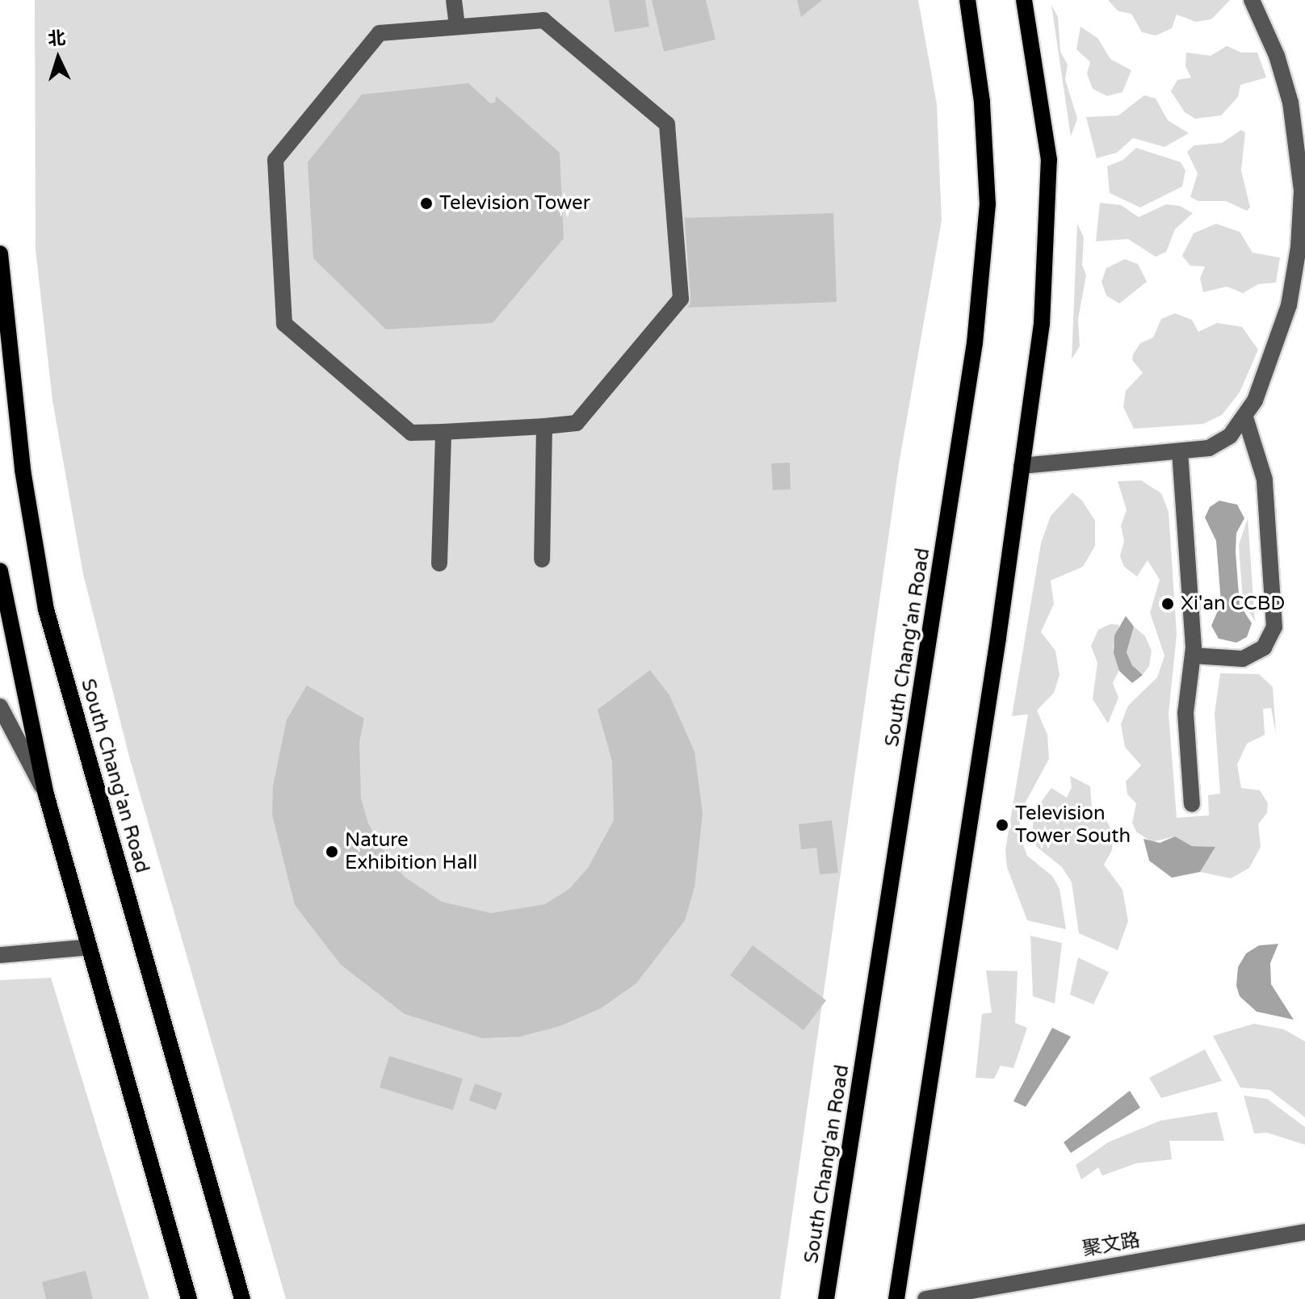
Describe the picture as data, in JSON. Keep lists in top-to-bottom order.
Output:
{
  "streets": {
    "main road": ["South Chang'an Road"],
    "street": ["聚文路"]
  },
  "places": [
    "Television Tower",
    "Xi'an CCBD",
    "Television Tower South",
    "Nature Exhibition Hall"
  ],
  "north": "top"
}
